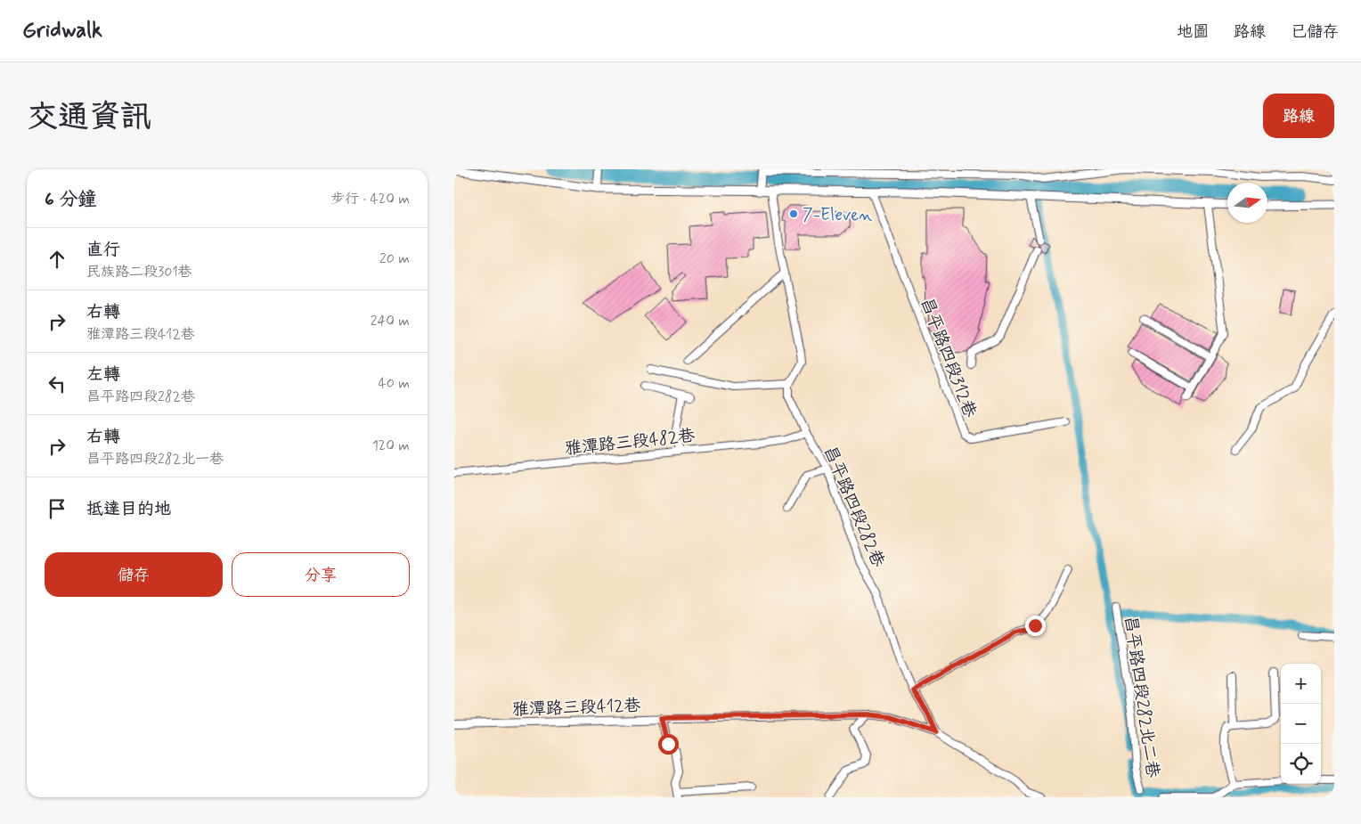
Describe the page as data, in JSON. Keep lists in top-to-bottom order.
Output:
{
  "streets": {
    "street": [
      "昌平路四段312巷",
      "雅潭路三段482巷",
      "昌平路四段282巷",
      "昌平路四段282北二巷",
      "雅潭路三段412巷"
    ]
  },
  "crossings": [
    ["雅潭路三段482巷", "昌平路四段282巷"],
    ["昌平路四段282巷", "雅潭路三段412巷"]
  ],
  "places": ["7-Eleven"],
  "north": "right",
  "page": {
    "header": "Gridwalk",
    "nav": ["地圖", "路線", "已儲存"],
    "buttons": [
      "路線",
      ["儲存", "分享"]
    ],
    "title": "交通資訊",
    "heading": ["6 分鐘", "步行 · 420 m"],
    "list": [
      ["直行", "民族路二段301巷", "20 m"],
      ["右轉", "雅潭路三段412巷", "240 m"],
      ["左轉", "昌平路四段282巷", "40 m"],
      ["右轉", "昌平路四段282北一巷", "120 m"],
      "抵達目的地"
    ],
    "map_buttons": ["+", "−"]
  }
}
